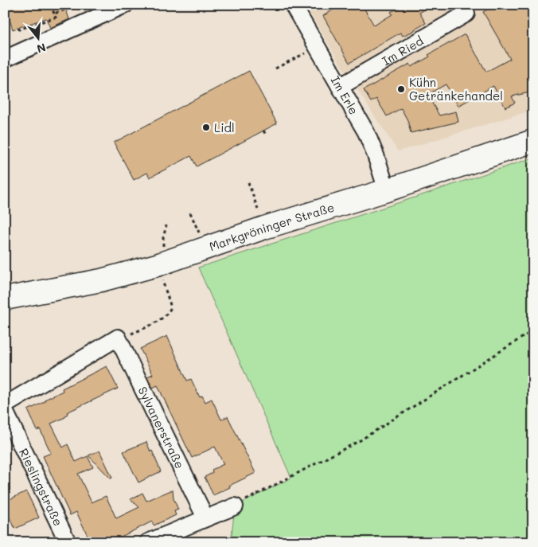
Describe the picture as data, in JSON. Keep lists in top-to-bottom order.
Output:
{
  "streets": {
    "main road": ["Markgröninger Straße"],
    "street": [
      "Im Ried",
      "Im Erle",
      "Sylvanerstraße",
      "Rieslingstraße"
    ]
  },
  "crossings": [
    ["Im Ried", "Im Erle"],
    ["Im Erle", "Markgröninger Straße"]
  ],
  "places": ["Kühn Getränkehandel", "Lidl"],
  "north": "bottom"
}
